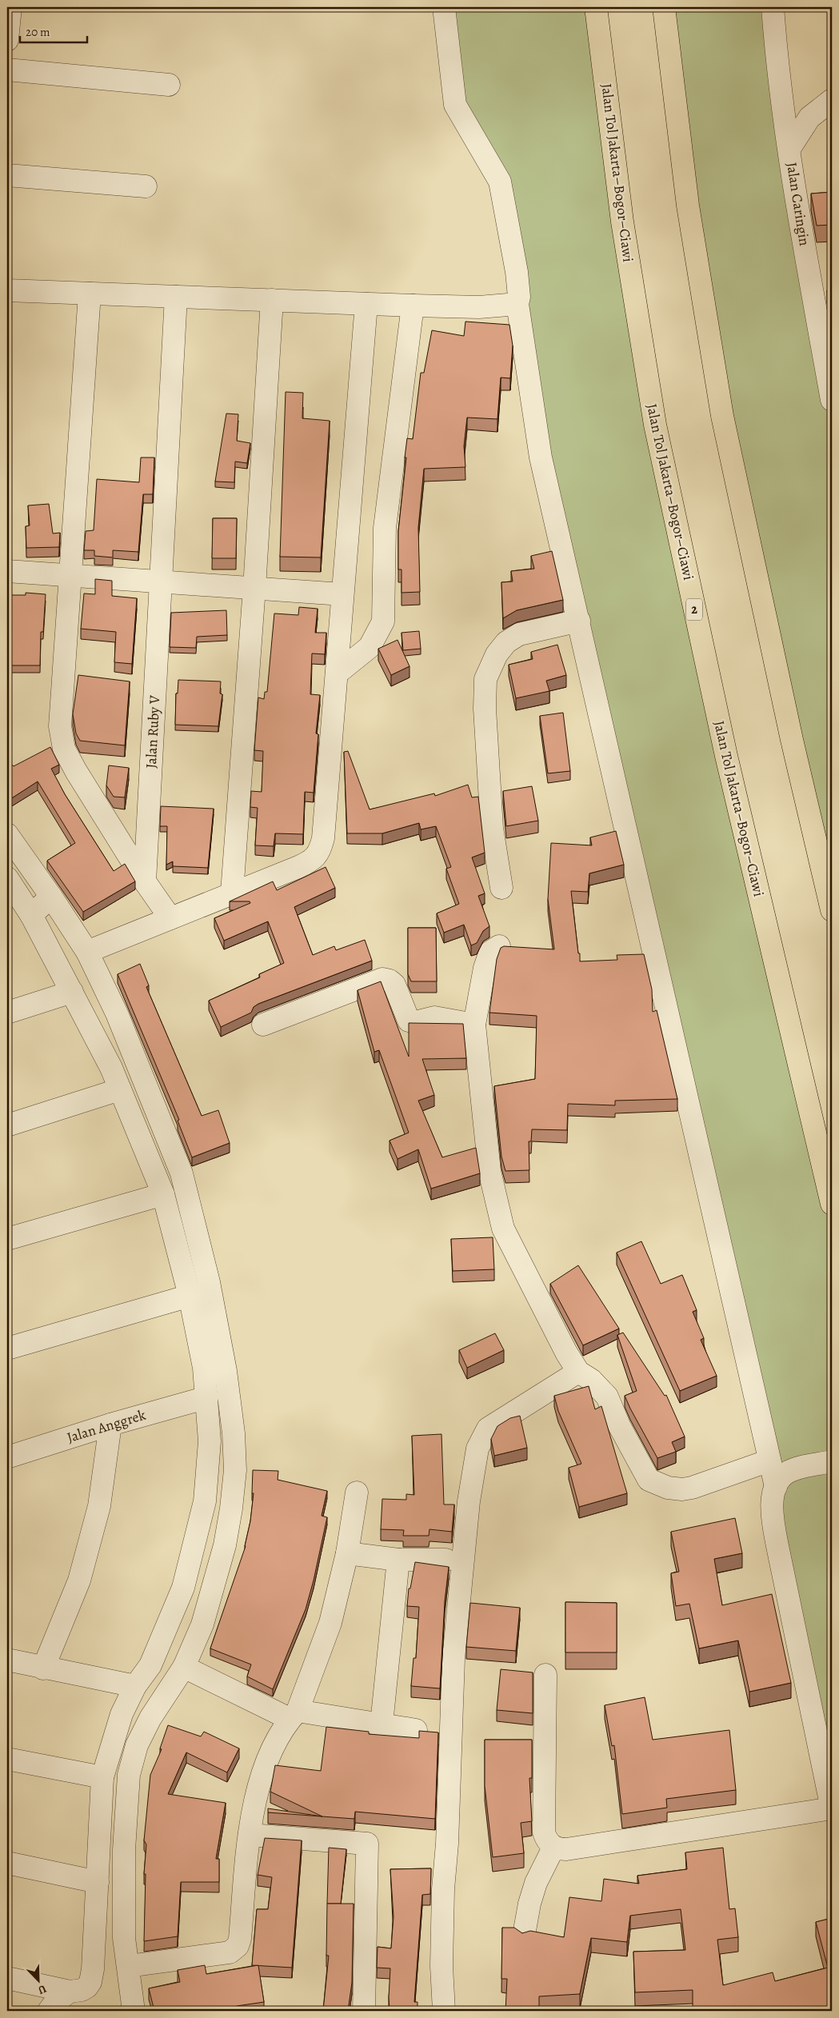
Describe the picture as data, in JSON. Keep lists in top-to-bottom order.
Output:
{
  "streets": {
    "highway": ["Jalan Tol Jakarta–Bogor–Ciawi", "2"],
    "street": ["Jalan Caringin", "Jalan Ruby V", "Jalan Anggrek"]
  },
  "scale_bar": "20 m",
  "north": "bottom right"
}
